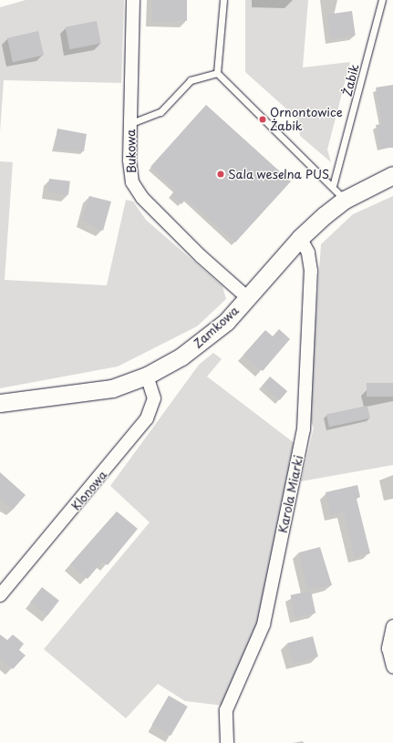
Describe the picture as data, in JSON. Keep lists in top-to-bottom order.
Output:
{
  "streets": {
    "street": [
      "Bukowa",
      "Zamkowa",
      "Klonowa",
      "Karola Miarki"
    ],
    "lane": ["Żabik"]
  },
  "crossings": [
    ["Bukowa", "Zamkowa"],
    ["Zamkowa", "Klonowa"],
    ["Zamkowa", "Karola Miarki"]
  ],
  "places": ["Ornontowice Żabik", "Sala weselna PUS"]
}
